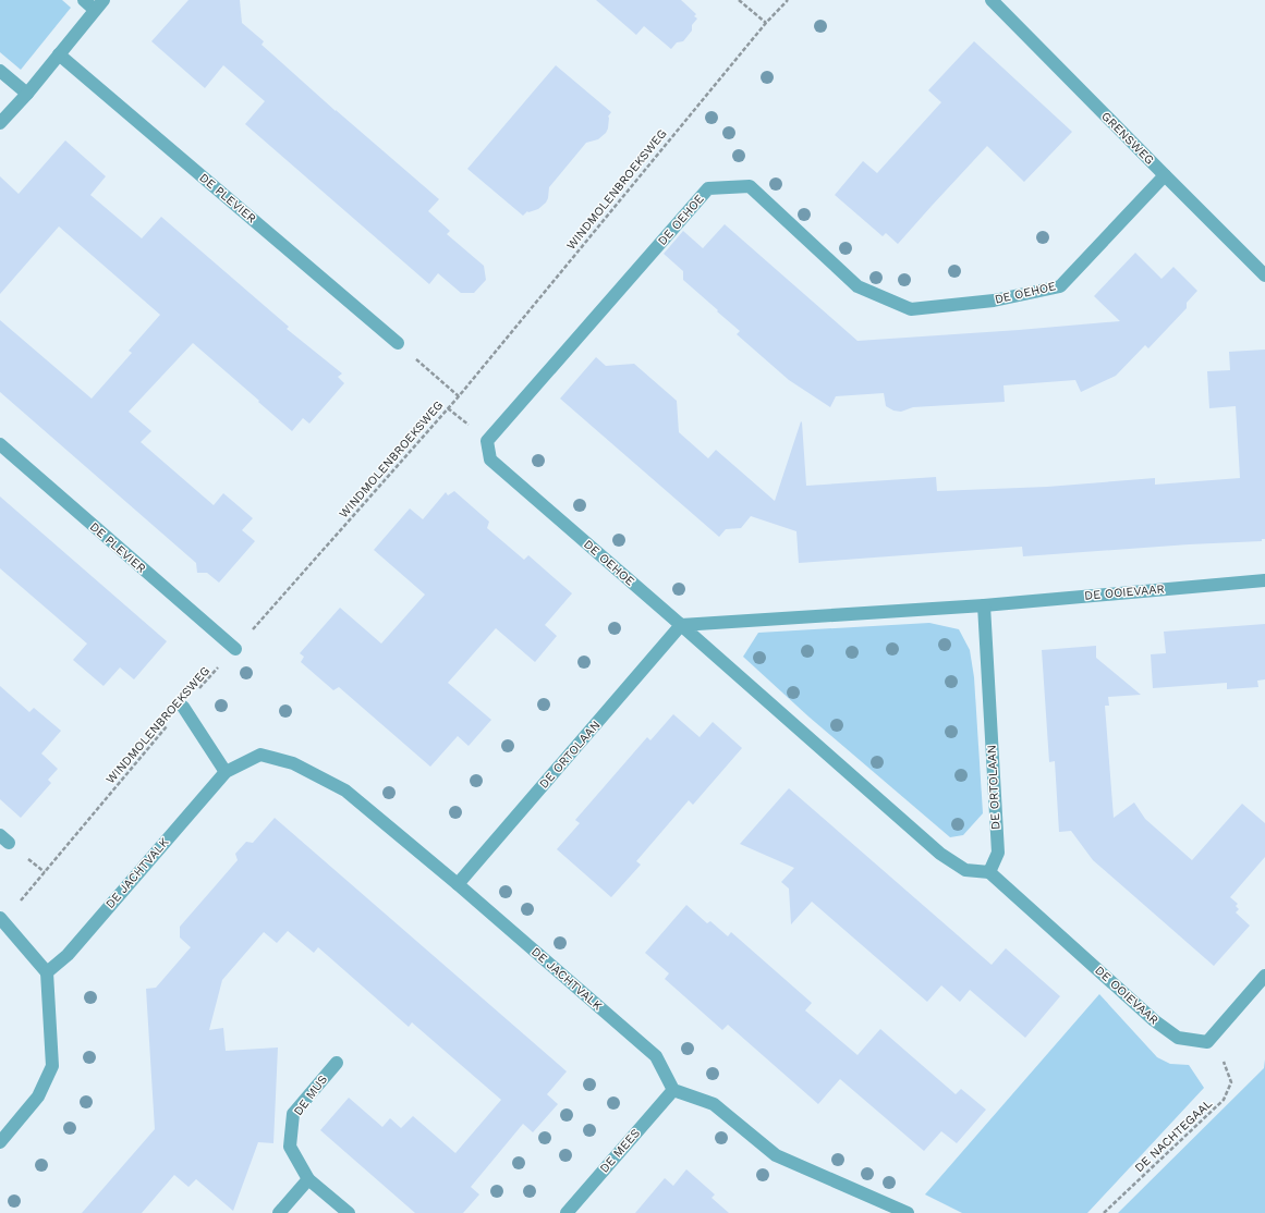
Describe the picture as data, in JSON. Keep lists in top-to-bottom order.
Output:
{
  "streets": {
    "street": [
      "GRENSWEG",
      "DE PLEVIER",
      "DE OEHOE",
      "DE OOIEVAAR",
      "DE ORTOLAAN",
      "DE JACHTVALK",
      "DE MUS",
      "DE MEES"
    ],
    "path": ["WINDMOLENBROEKSWEG", "DE NACHTEGAAL"]
  },
  "crossings": [
    ["GRENSWEG", "DE OEHOE"],
    ["WINDMOLENBROEKSWEG", "DE PLEVIER"],
    ["DE OEHOE", "DE ORTOLAAN"],
    ["DE OOIEVAAR", "DE ORTOLAAN"],
    ["DE OOIEVAAR", "DE NACHTEGAAL"],
    ["DE ORTOLAAN", "DE JACHTVALK"],
    ["DE JACHTVALK", "DE MEES"]
  ]
}
